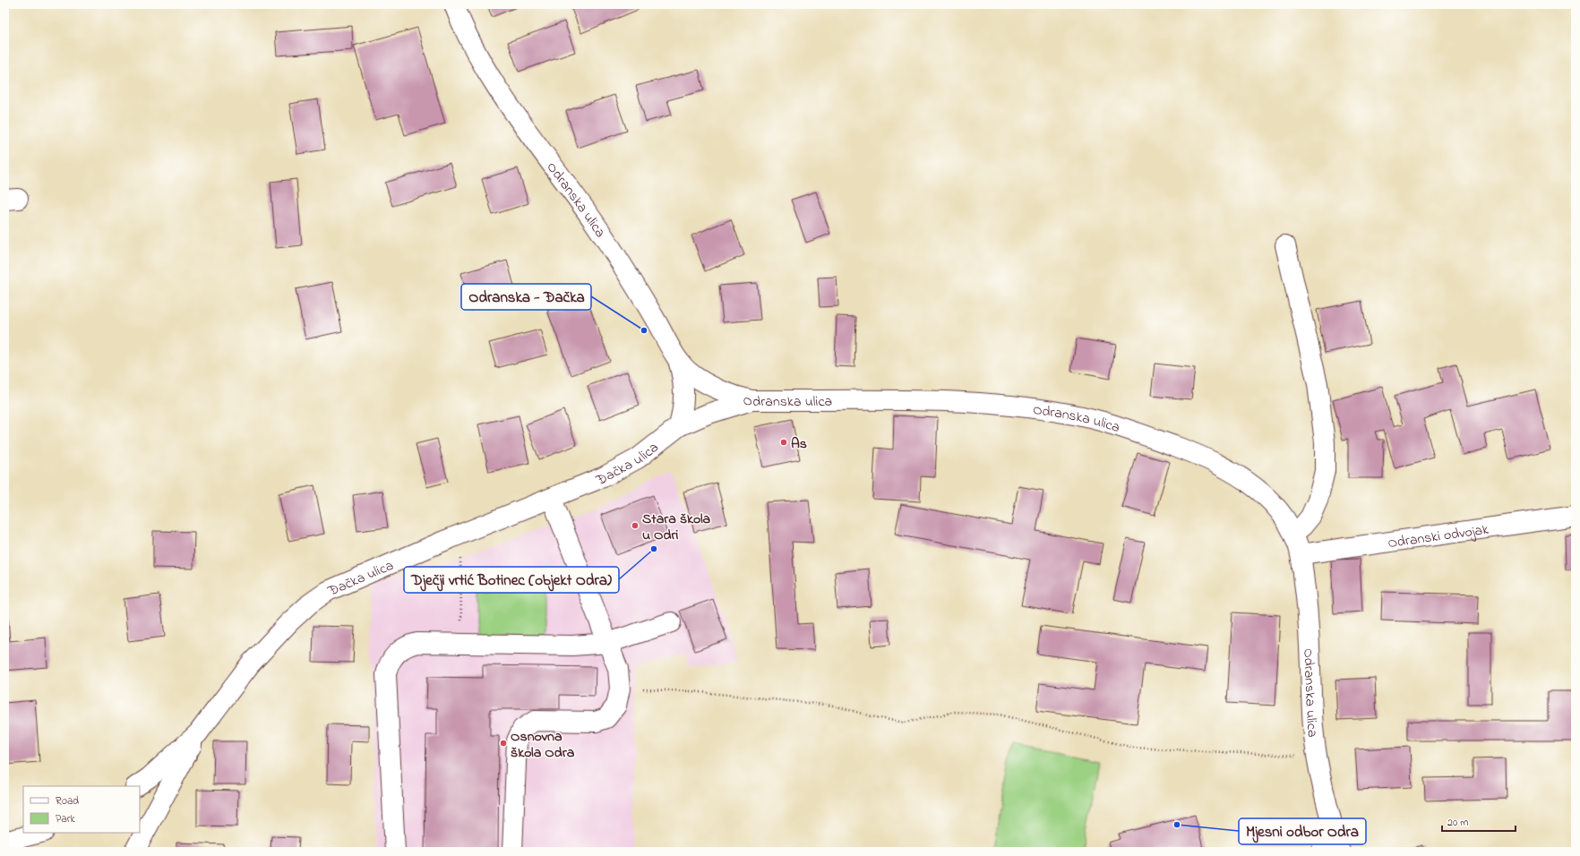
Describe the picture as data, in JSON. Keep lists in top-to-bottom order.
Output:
{
  "streets": {
    "street": ["Odranska ulica", "Đačka ulica", "Odranski odvojak"]
  },
  "crossings": [
    ["Odranska ulica", "Đačka ulica"],
    ["Odranska ulica", "Odranski odvojak"]
  ],
  "places": [
    "Odranska - Đačka",
    "As",
    "Stara škola u Odri",
    "Dječji vrtić Botinec (objekt Odra)",
    "Osnovna škola Odra",
    "Mjesni odbor Odra"
  ],
  "legend": ["Road", "Park"],
  "scale_bar": "20 m"
}
